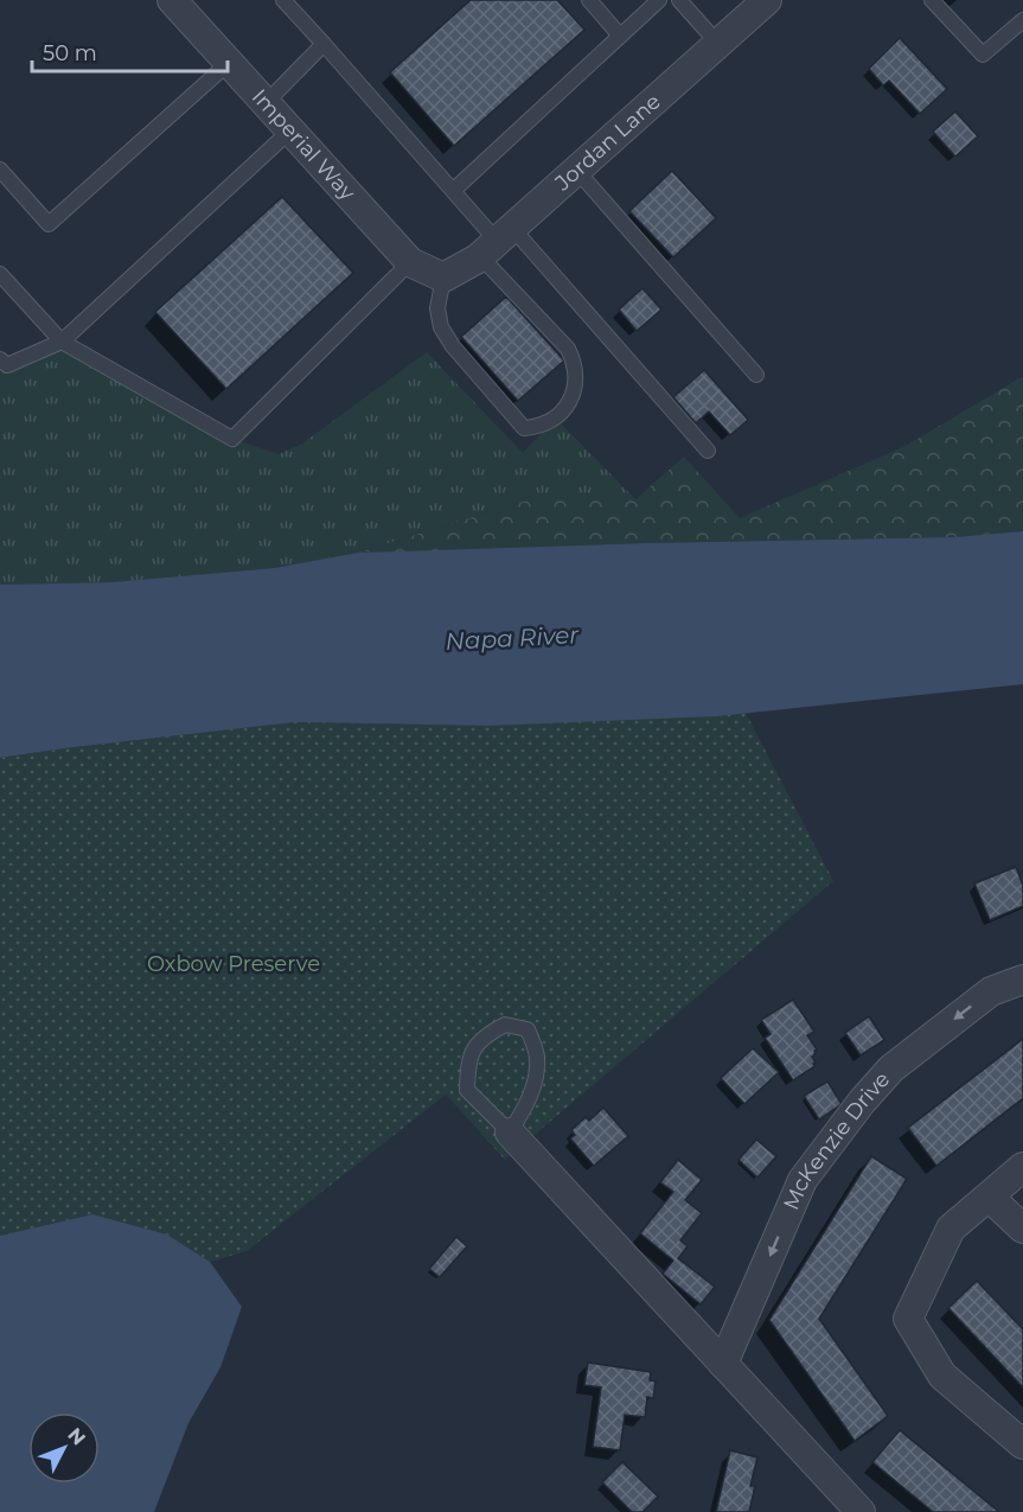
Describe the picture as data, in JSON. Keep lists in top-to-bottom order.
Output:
{
  "streets": {
    "street": ["Jordan Lane", "Imperial Way", "McKenzie Drive"]
  },
  "crossings": [
    ["Jordan Lane", "Imperial Way"]
  ],
  "one_way": ["McKenzie Drive"],
  "water": ["Napa River"],
  "parks": ["Oxbow Preserve"],
  "scale_bar": "50 m",
  "north": "top right"
}
